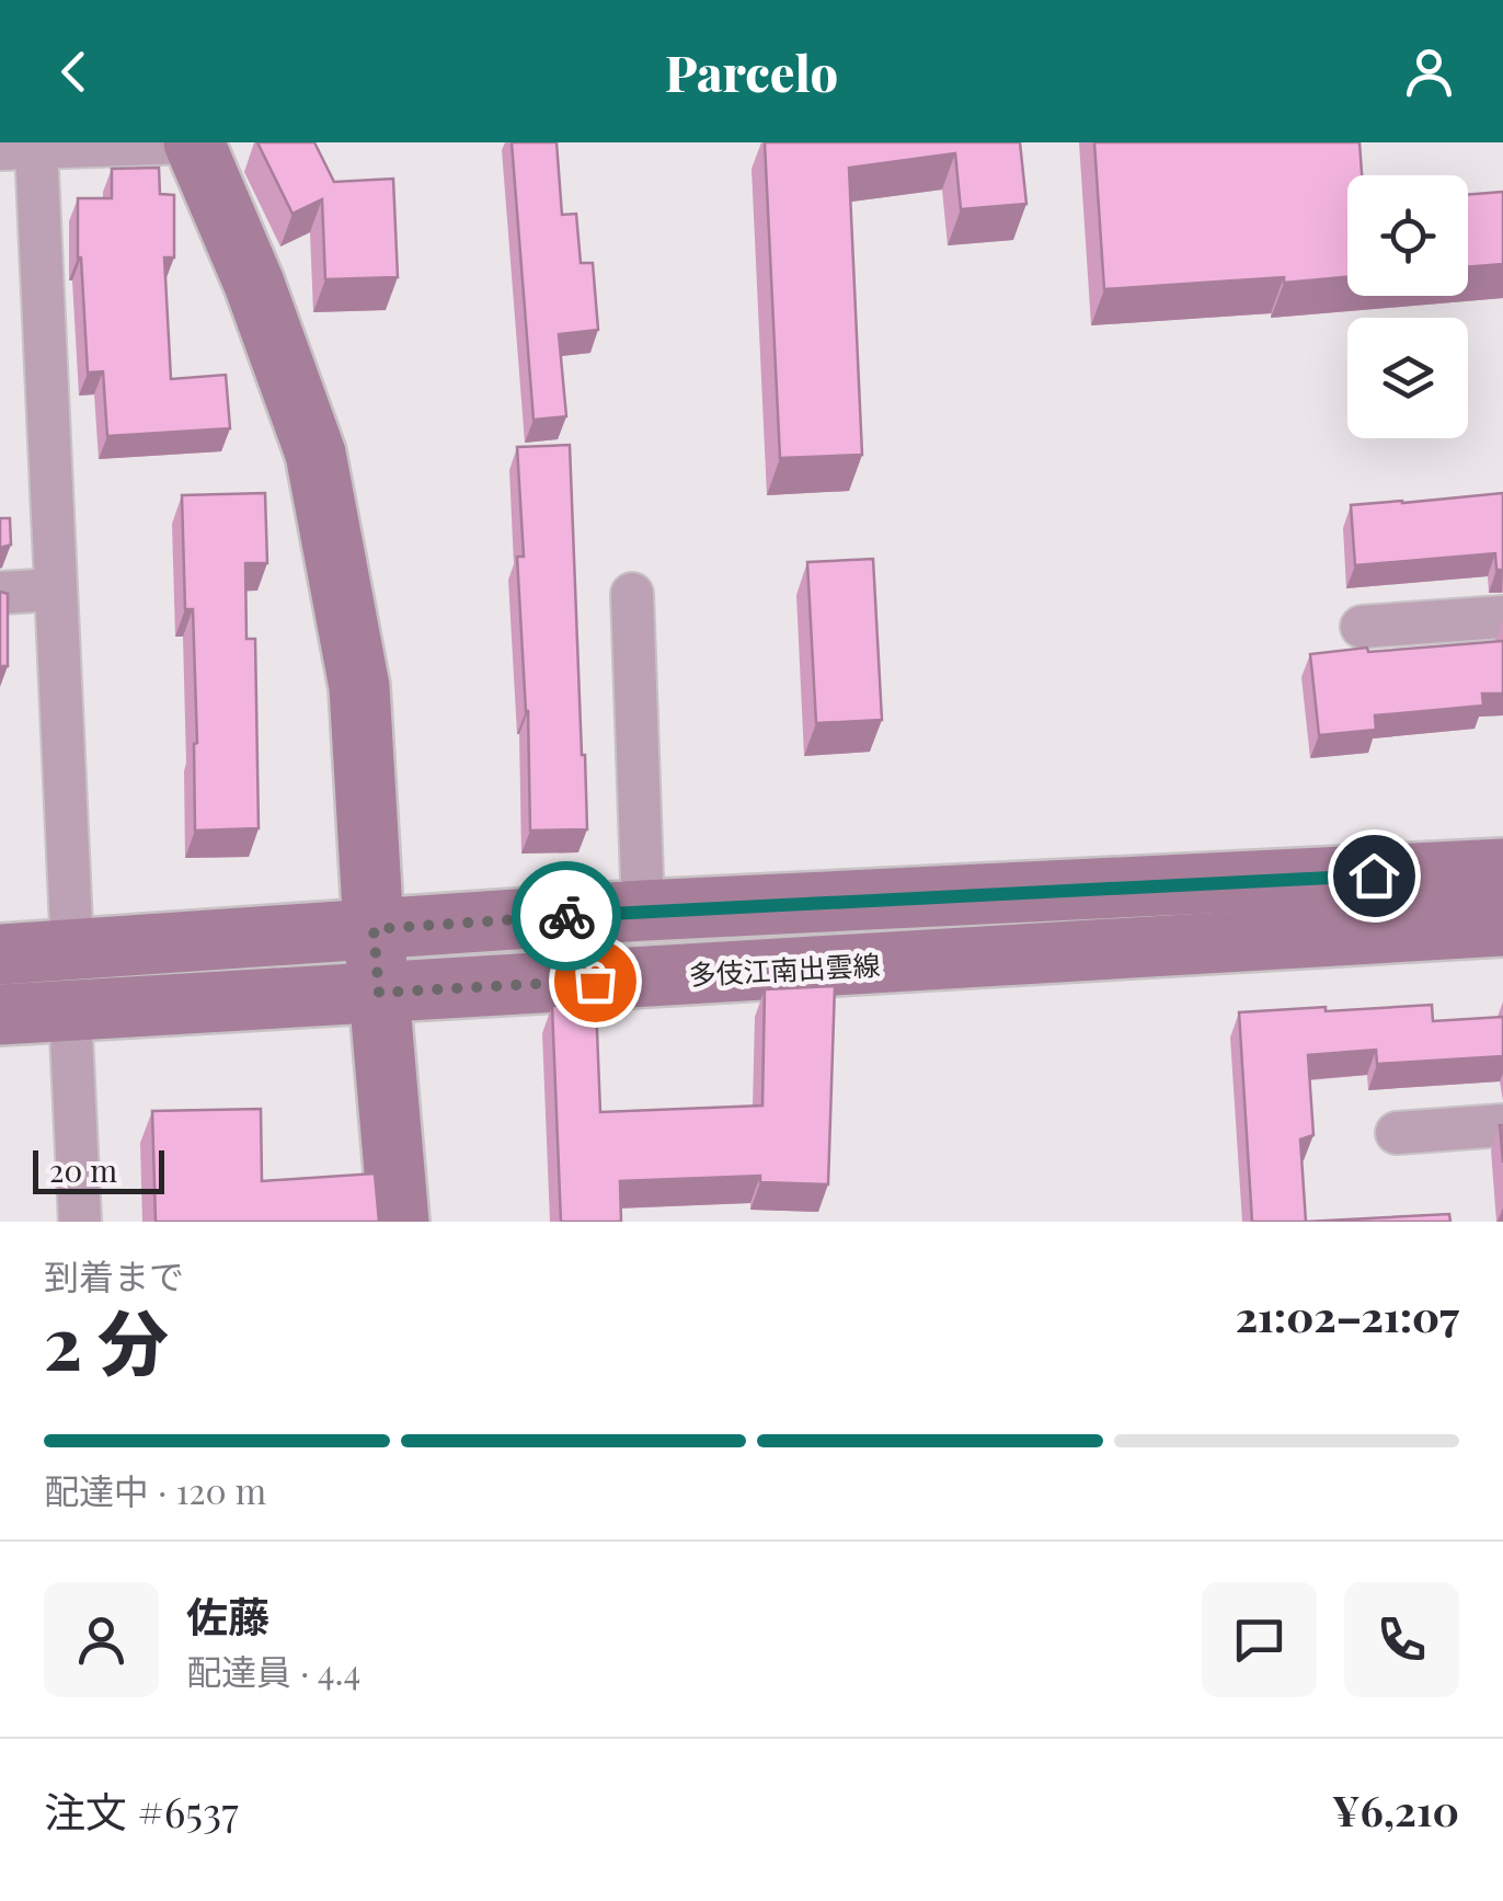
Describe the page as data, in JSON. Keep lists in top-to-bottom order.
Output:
{
  "streets": {
    "main road": ["多伎江南出雲線"]
  },
  "scale_bar": "20 m",
  "page": {
    "header": "Parcelo",
    "scale": "20 m",
    "heading": ["2 分", "到着まで", "21:02–21:07"],
    "panel": [
      "佐藤",
      "配達員 · 4.4",
      "注文 #6537",
      "¥6,210"
    ],
    "bar": "配達中 · 120 m"
  }
}
